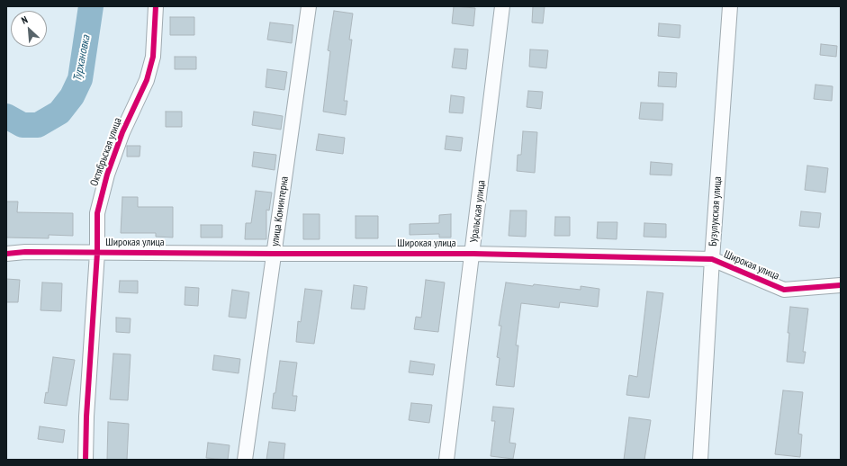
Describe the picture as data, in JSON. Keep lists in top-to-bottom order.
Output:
{
  "streets": {
    "street": [
      "Октябрьская улица",
      "улица Коминтерна",
      "Уральская улица",
      "Бузулукская улица",
      "Широкая улица"
    ]
  },
  "crossings": [
    ["Октябрьская улица", "Широкая улица"],
    ["улица Коминтерна", "Широкая улица"],
    ["Уральская улица", "Широкая улица"],
    ["Бузулукская улица", "Широкая улица"]
  ],
  "water": ["Турхановка"],
  "north": "top left"
}
